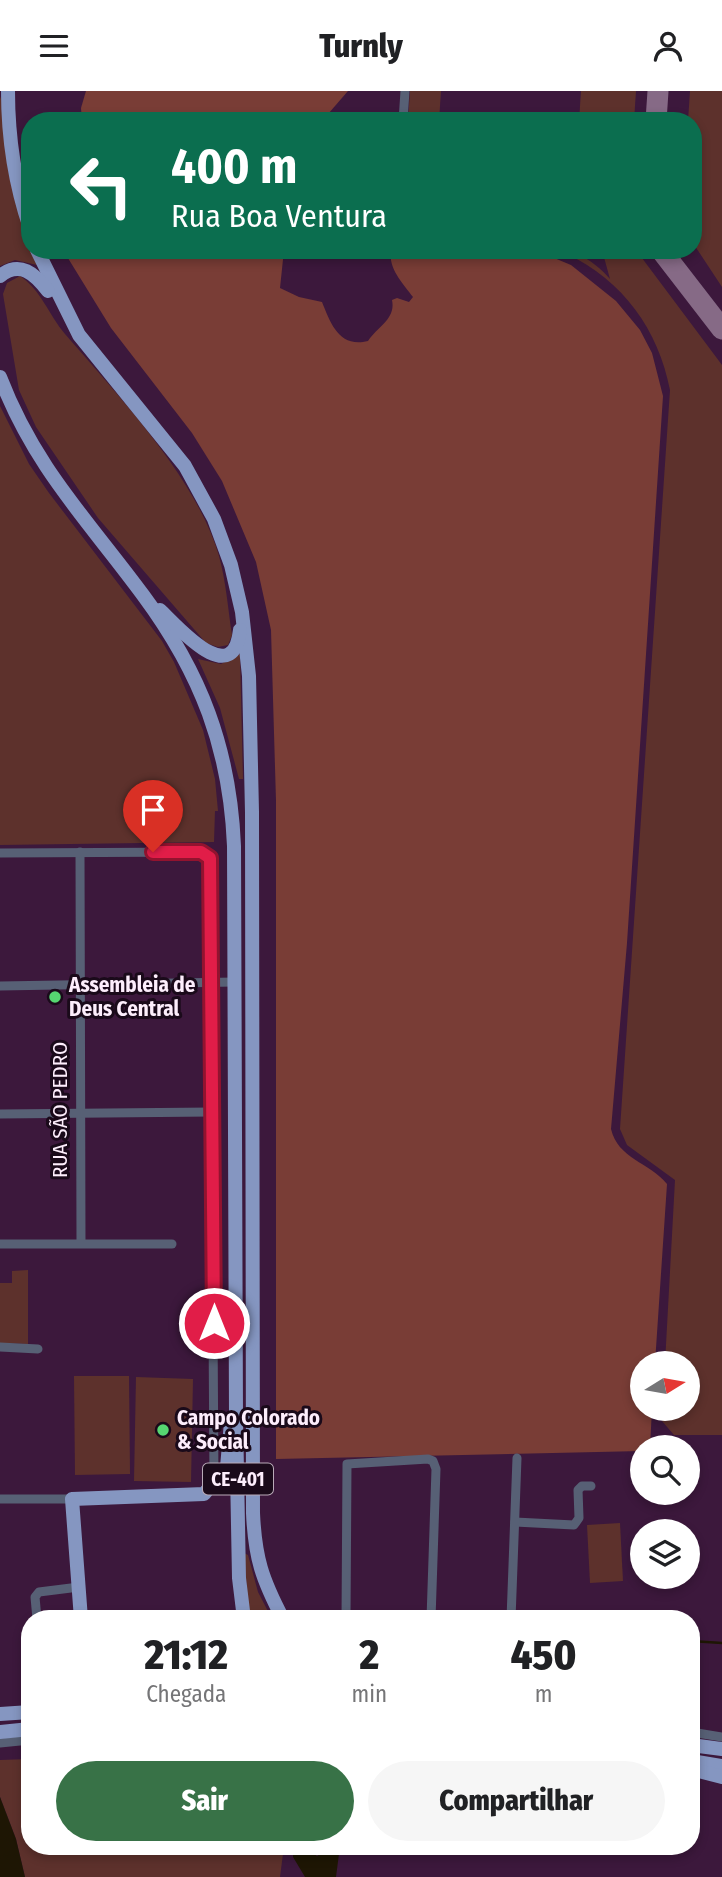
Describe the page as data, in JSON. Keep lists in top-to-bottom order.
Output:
{
  "streets": {
    "main road": ["CE-401"],
    "street": ["RUA SÃO PEDRO"]
  },
  "places": ["Assembleia de Deus Central", "Campo Colorado & Social"],
  "north": "right",
  "page": {
    "header": "Turnly",
    "turn": ["400 m", "Rua Boa Ventura"],
    "eta": [
      "21:12",
      "Chegada",
      "2",
      "min",
      "450",
      "m"
    ],
    "buttons": ["Sair", "Compartilhar"]
  }
}
